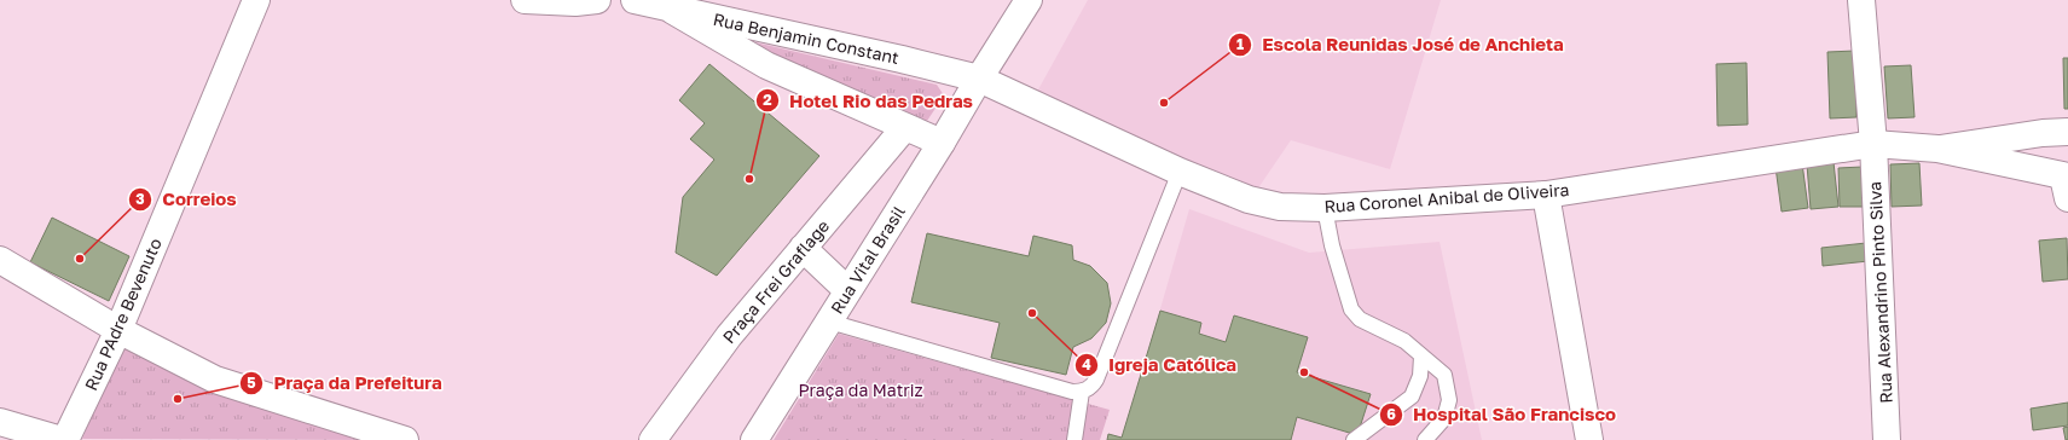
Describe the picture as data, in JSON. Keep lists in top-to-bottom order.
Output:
{
  "streets": {
    "street": [
      "Rua Benjamin Constant",
      "Rua Coronel Anibal de Oliveira",
      "Rua Vital Brasil",
      "Praça Frei Graflage",
      "Rua Alexandrino Pinto Silva",
      "Rua PAdre Bevenuto"
    ]
  },
  "crossings": [
    ["Rua Benjamin Constant", "Rua Coronel Anibal de Oliveira"],
    ["Rua Benjamin Constant", "Rua Vital Brasil"],
    ["Rua Coronel Anibal de Oliveira", "Rua Vital Brasil"],
    ["Rua Coronel Anibal de Oliveira", "Rua Alexandrino Pinto Silva"]
  ],
  "parks": ["Praça da Matriz"],
  "places": [
    "Escola Reunidas José de Anchieta",
    "Hotel Rio das Pedras",
    "Correios",
    "Igreja Católica",
    "Hospital São Francisco",
    "Praça da Prefeitura"
  ]
}
